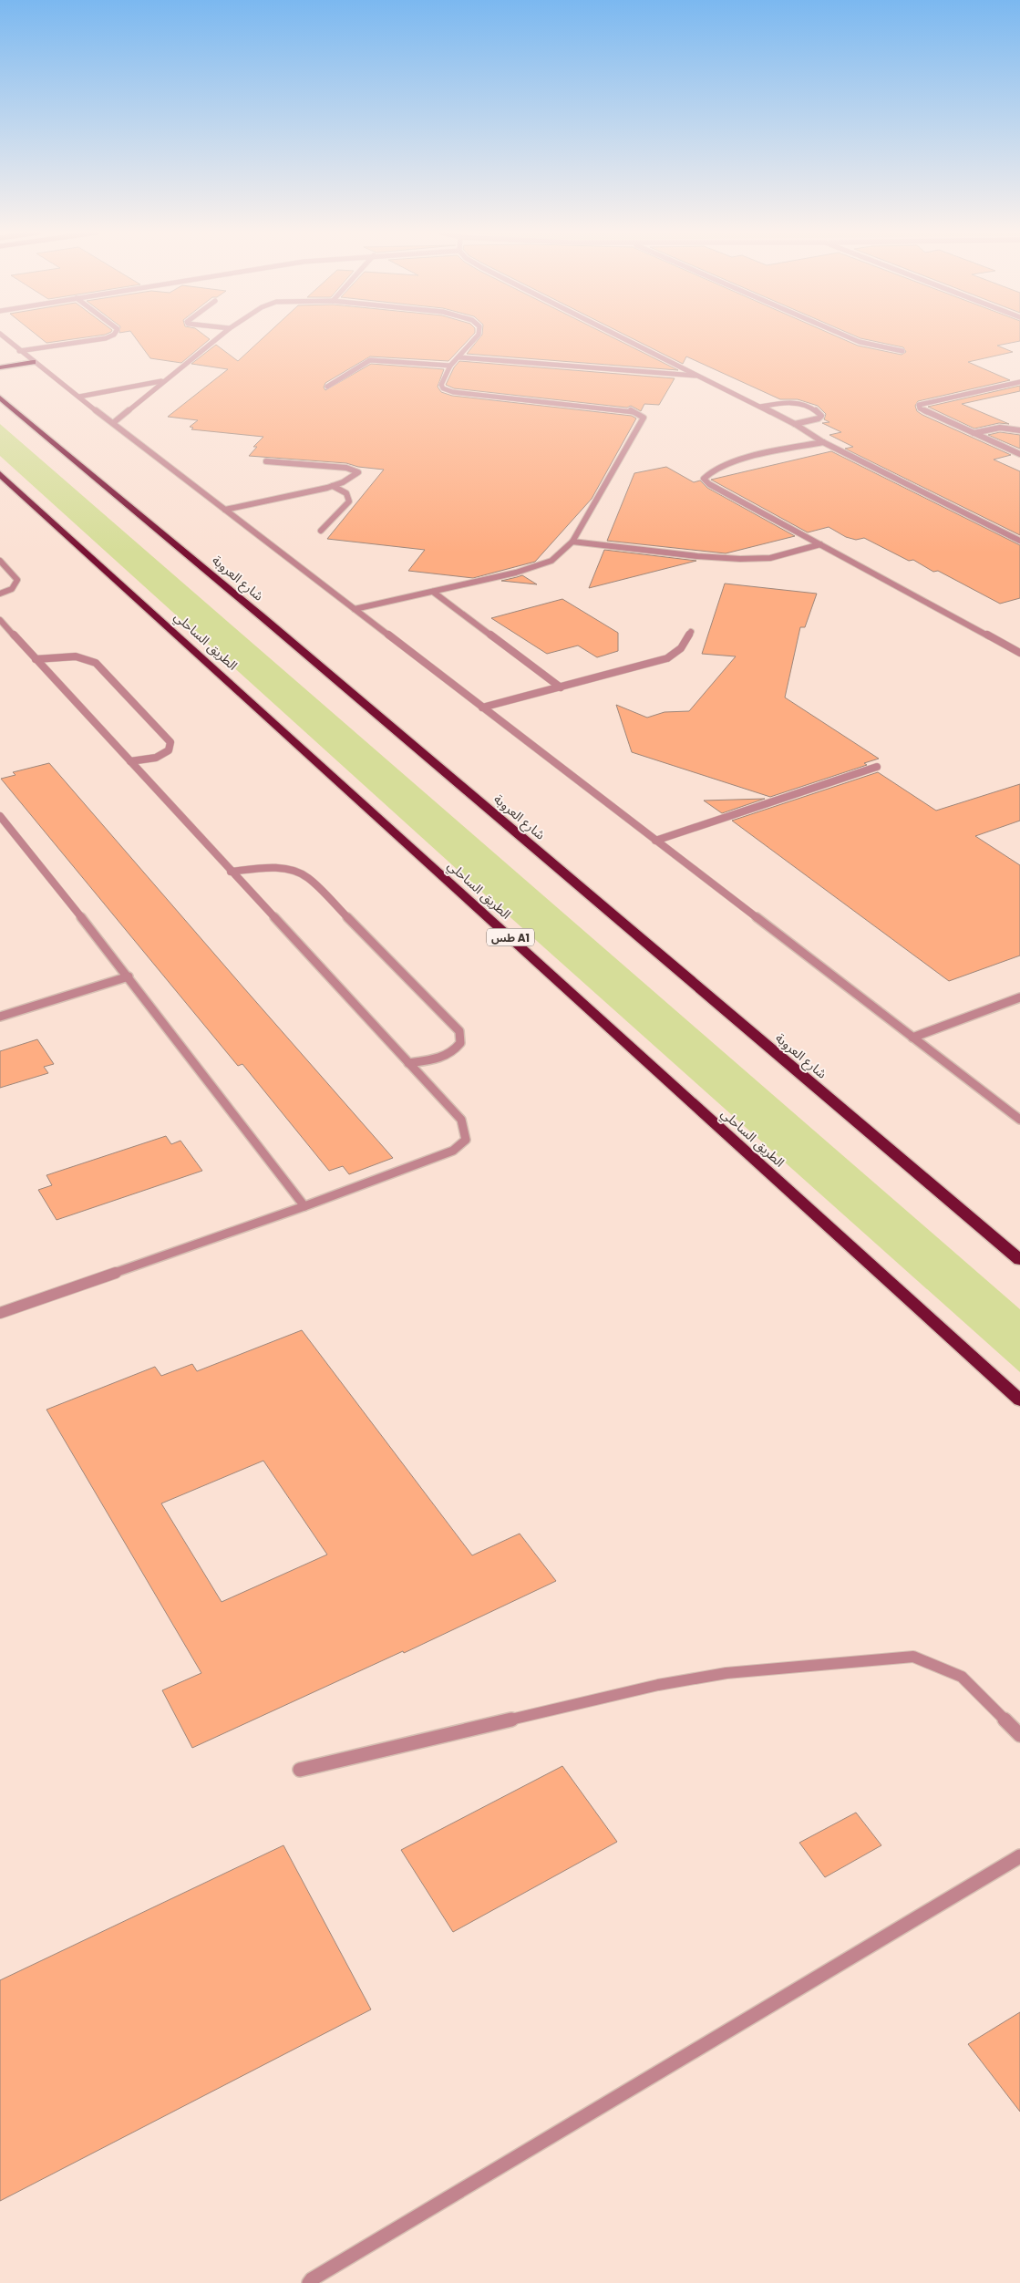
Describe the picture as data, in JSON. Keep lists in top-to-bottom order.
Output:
{
  "streets": {
    "highway": ["شارع العروبة", "الطريق الساحلي", "طس A1"]
  }
}
